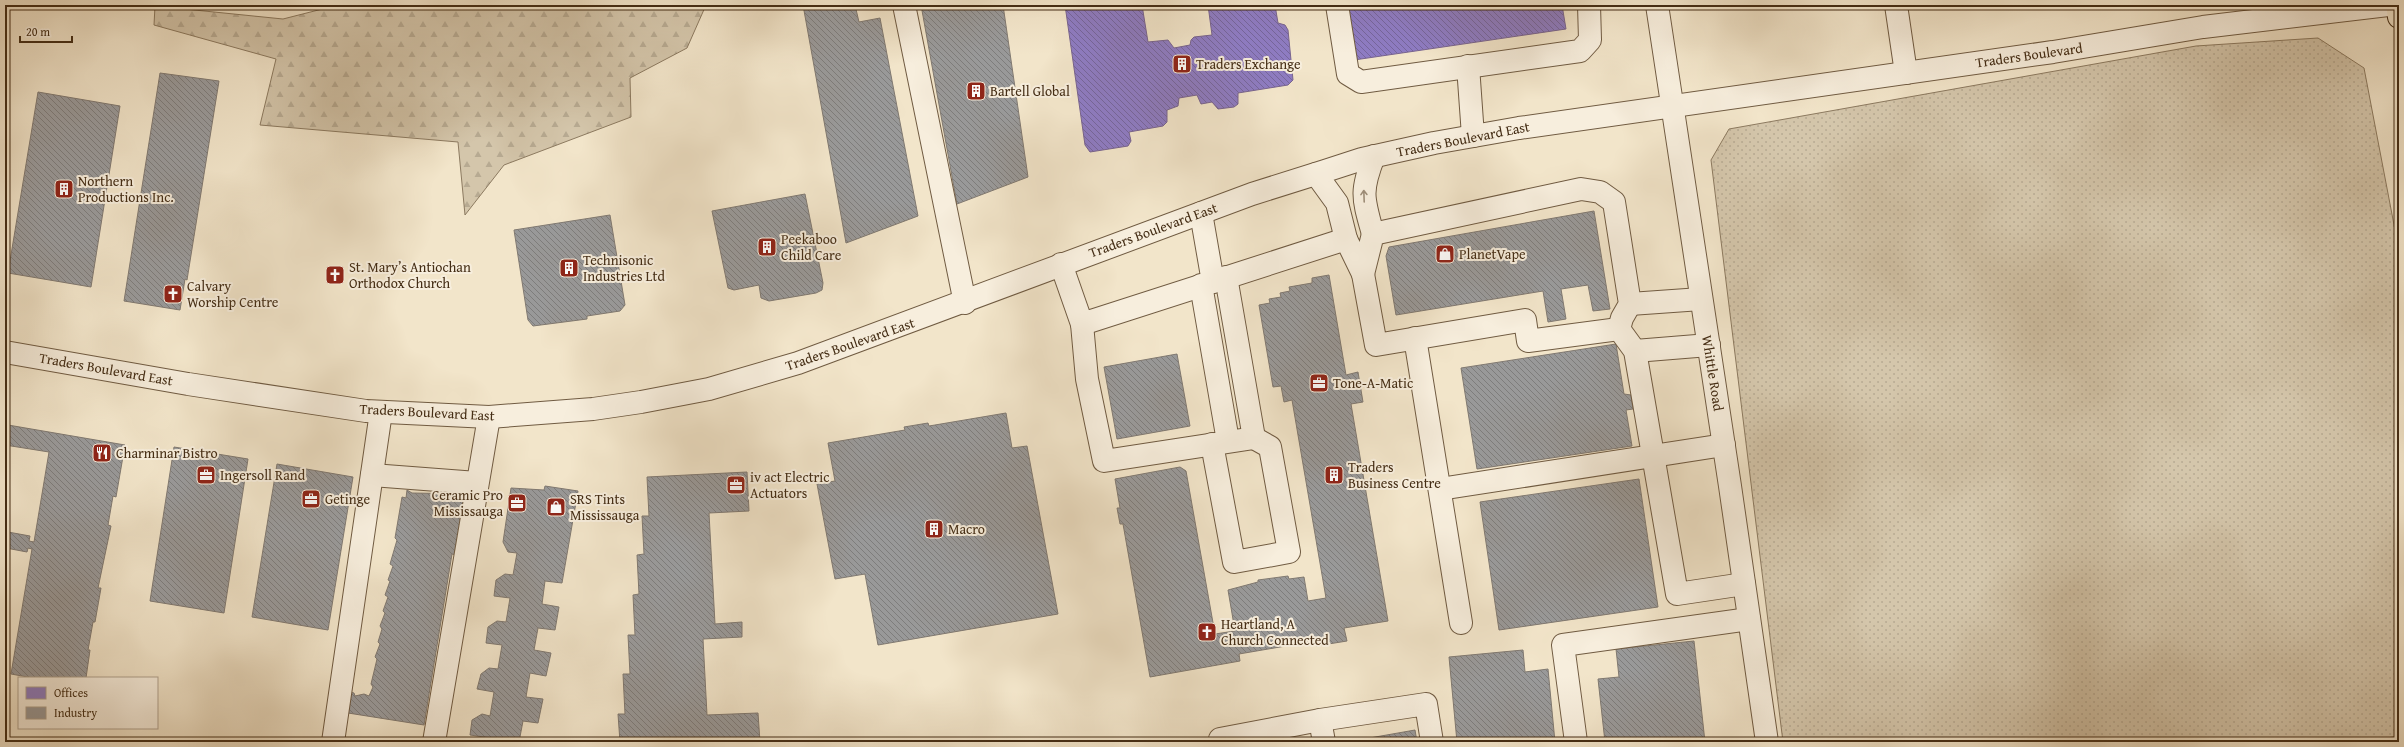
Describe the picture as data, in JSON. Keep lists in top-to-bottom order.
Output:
{
  "streets": {
    "street": ["Traders Boulevard", "Traders Boulevard East", "Whittle Road"]
  },
  "crossings": [
    ["Traders Boulevard", "Traders Boulevard East"],
    ["Traders Boulevard", "Whittle Road"],
    ["Traders Boulevard East", "Whittle Road"]
  ],
  "places": {
    "building": [
      "Traders Exchange",
      "Bartell Global",
      "Northern Productions Inc.",
      "Peekaboo Child Care",
      "Technisonic Industries Ltd",
      "Traders Business Centre",
      "Macro"
    ],
    "shop": ["PlanetVape", "SRS Tints Mississauga"],
    "church": ["St. Mary’s Antiochan Orthodox Church", "Calvary Worship Centre", "Heartland, A Church Connected"],
    "office": [
      "Tone-A-Matic",
      "Ingersoll Rand",
      "iv act Electric Actuators",
      "Getinge",
      "Ceramic Pro Mississauga"
    ],
    "restaurant": ["Charminar Bistro"]
  },
  "legend": ["Offices", "Industry"],
  "scale_bar": "20 m"
}
